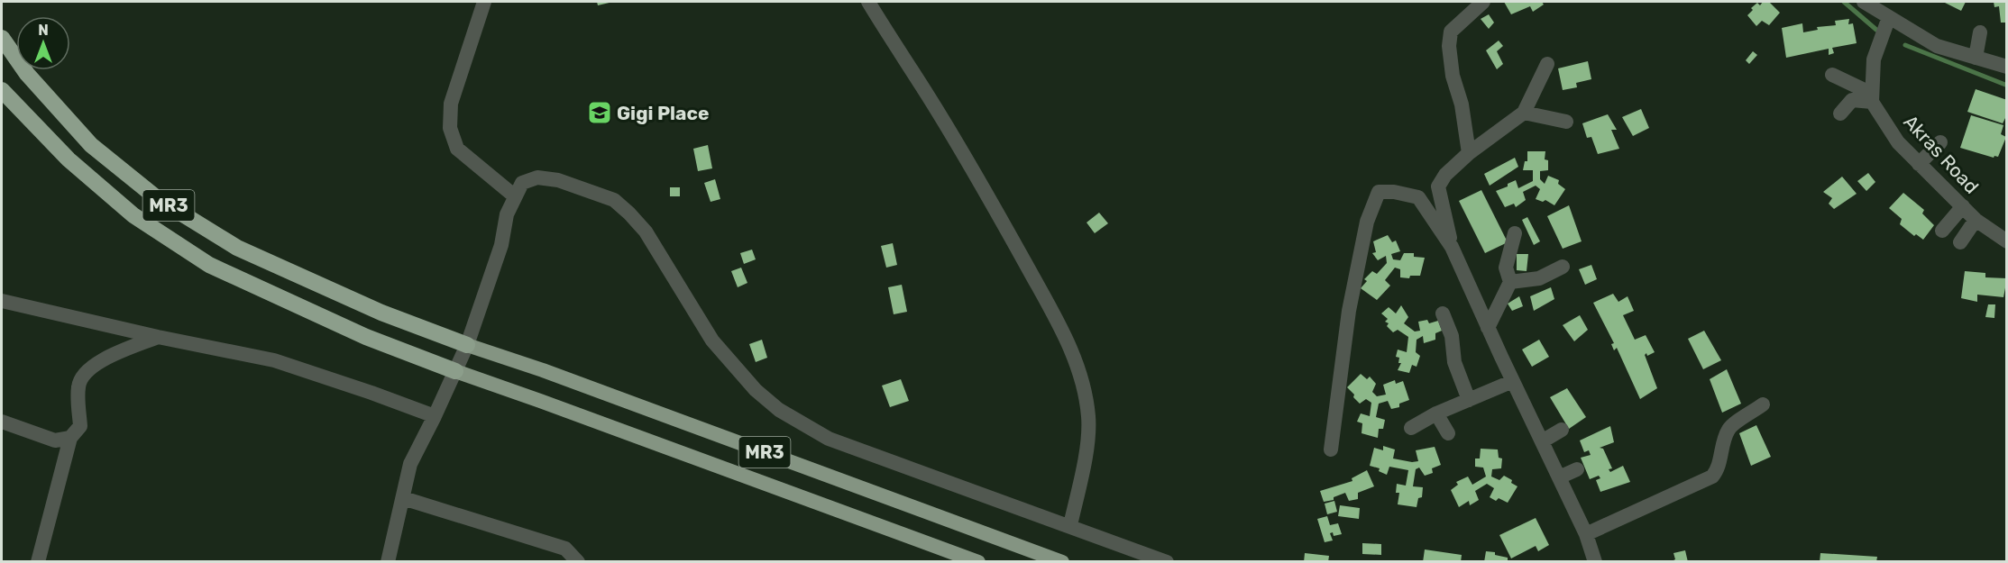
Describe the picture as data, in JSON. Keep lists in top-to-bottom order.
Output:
{
  "streets": {
    "highway": ["MR3"],
    "street": ["Akras Road"]
  },
  "places": {
    "school or university": ["Gigi Place"]
  },
  "north": "top"
}
